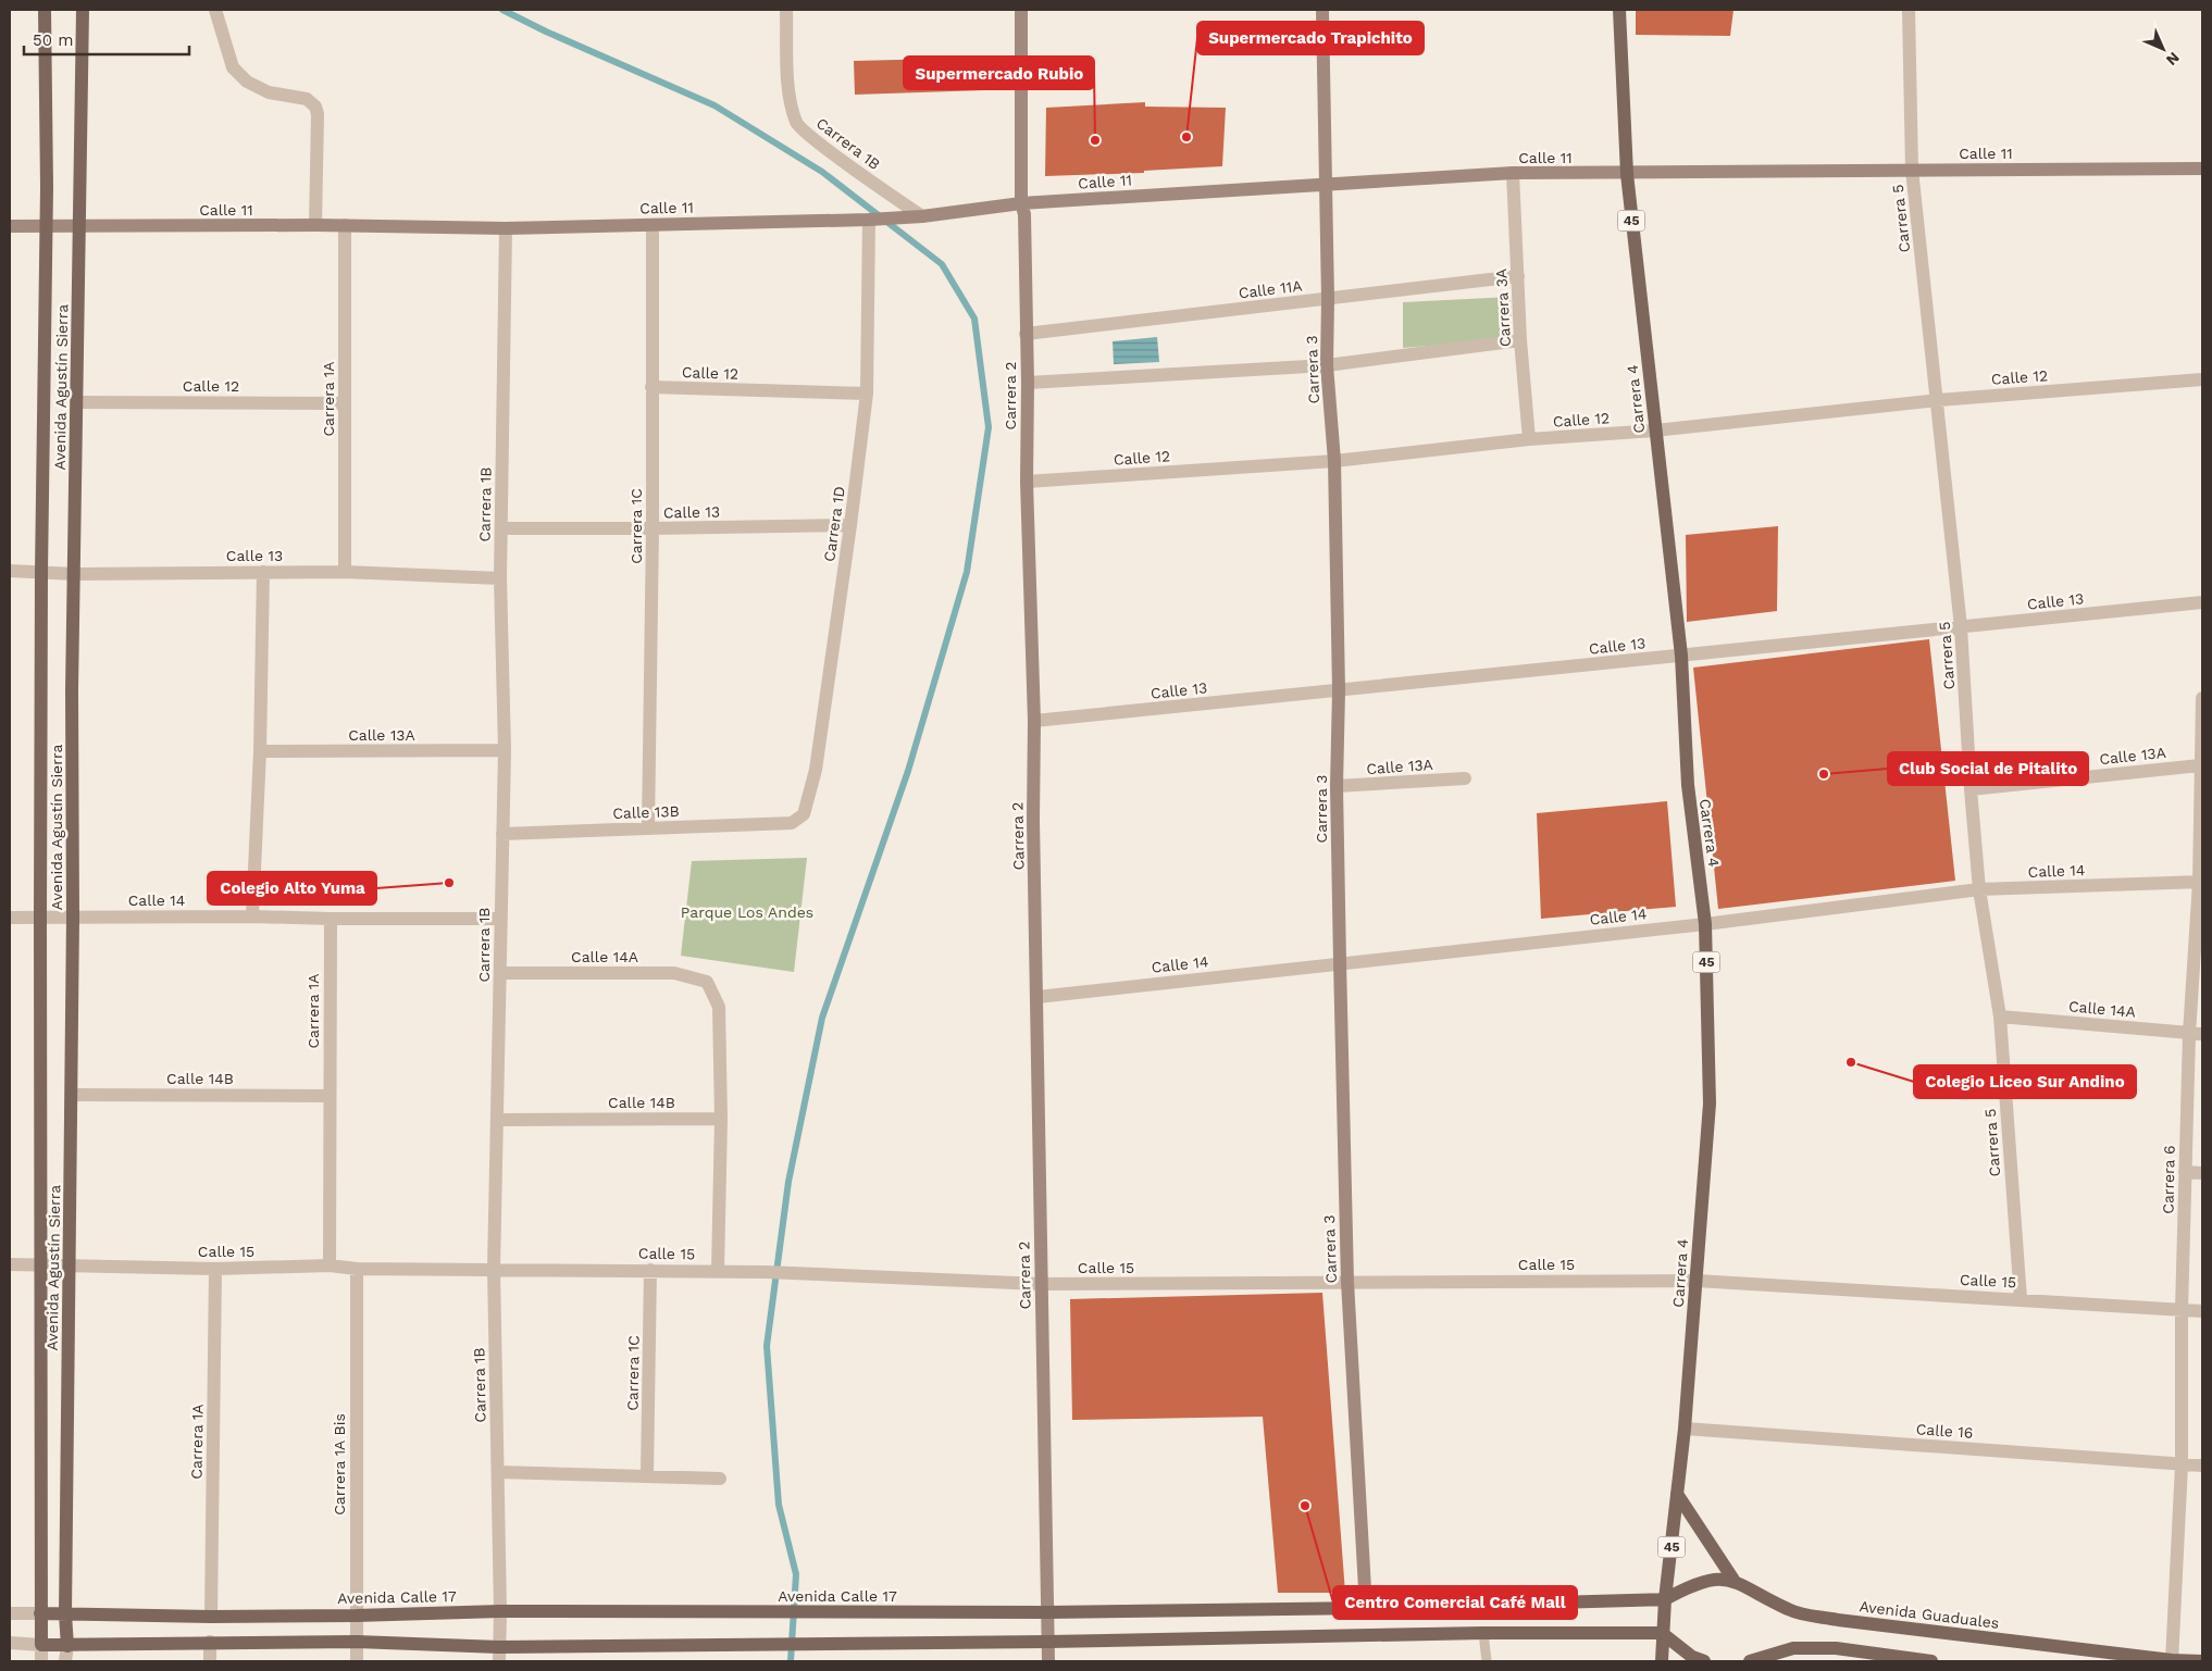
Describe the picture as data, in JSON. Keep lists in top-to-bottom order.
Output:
{
  "streets": {
    "main road": [
      "Calle 11",
      "45",
      "Carrera 3",
      "Avenida Agustín Sierra",
      "Carrera 2",
      "Carrera 4",
      "Avenida Calle 17",
      "Avenida Guaduales"
    ],
    "street": [
      "Carrera 1B",
      "Carrera 5",
      "Calle 11A",
      "Carrera 3A",
      "Calle 12",
      "Carrera 1A",
      "Calle 13",
      "Carrera 1D",
      "Carrera 1C",
      "Calle 13A",
      "Calle 13B",
      "Calle 14",
      "Calle 14A",
      "Calle 14B",
      "Carrera 6",
      "Calle 15",
      "Calle 16",
      "Carrera 1A Bis"
    ]
  },
  "crossings": [
    ["Carrera 1B", "Calle 11"],
    ["Carrera 1B", "Calle 13"],
    ["Carrera 1B", "Calle 13A"],
    ["Carrera 1B", "Calle 13B"],
    ["Carrera 1B", "Calle 14"],
    ["Carrera 1B", "Calle 14A"],
    ["Carrera 1B", "Calle 14B"],
    ["Carrera 1B", "Calle 15"],
    ["Carrera 1B", "Avenida Calle 17"],
    ["Calle 11", "Carrera 5"],
    ["Calle 11", "Carrera 3A"],
    ["Calle 11", "Carrera 3"],
    ["Calle 11", "Avenida Agustín Sierra"],
    ["Calle 11", "Carrera 2"],
    ["Calle 11", "Carrera 1A"],
    ["Calle 11", "Carrera 4"],
    ["Calle 11", "Carrera 1D"],
    ["Calle 11", "Carrera 1C"],
    ["Carrera 5", "Calle 12"],
    ["Carrera 5", "Calle 13"],
    ["Carrera 5", "Calle 13A"],
    ["Carrera 5", "Calle 14"],
    ["Carrera 5", "Calle 14A"],
    ["Carrera 5", "Calle 15"],
    ["Calle 11A", "Carrera 3A"],
    ["Calle 11A", "Carrera 3"],
    ["Calle 11A", "Carrera 2"],
    ["Carrera 3A", "Calle 12"],
    ["Carrera 3", "Calle 12"],
    ["Carrera 3", "Calle 13"],
    ["Carrera 3", "Calle 13A"],
    ["Carrera 3", "Calle 14"],
    ["Carrera 3", "Calle 15"],
    ["Carrera 3", "Avenida Calle 17"],
    ["Calle 12", "Avenida Agustín Sierra"],
    ["Calle 12", "Carrera 2"],
    ["Calle 12", "Carrera 1A"],
    ["Calle 12", "Carrera 4"],
    ["Calle 12", "Carrera 1D"],
    ["Calle 12", "Carrera 1C"],
    ["Avenida Agustín Sierra", "Calle 13"],
    ["Avenida Agustín Sierra", "Calle 14"],
    ["Avenida Agustín Sierra", "Calle 14B"],
    ["Avenida Agustín Sierra", "Calle 15"],
    ["Avenida Agustín Sierra", "Avenida Calle 17"],
    ["Carrera 2", "Calle 13"],
    ["Carrera 2", "Calle 14"],
    ["Carrera 2", "Calle 15"],
    ["Carrera 2", "Avenida Calle 17"],
    ["Carrera 1A", "Calle 13"],
    ["Carrera 1A", "Calle 14"],
    ["Carrera 1A", "Calle 14B"],
    ["Carrera 1A", "Calle 15"],
    ["Carrera 1A", "Avenida Calle 17"],
    ["Carrera 4", "Calle 13"],
    ["Carrera 4", "Calle 14"],
    ["Carrera 4", "Calle 15"],
    ["Carrera 4", "Calle 16"],
    ["Carrera 4", "Avenida Calle 17"],
    ["Carrera 4", "Avenida Guaduales"],
    ["Calle 13", "Carrera 1D"],
    ["Calle 13", "Carrera 1C"],
    ["Carrera 1D", "Calle 13B"],
    ["Carrera 1C", "Calle 13B"],
    ["Carrera 1C", "Calle 15"],
    ["Calle 13A", "Carrera 6"],
    ["Calle 14", "Carrera 6"],
    ["Calle 14A", "Calle 14B"],
    ["Calle 14A", "Carrera 6"],
    ["Carrera 6", "Calle 15"],
    ["Carrera 6", "Calle 16"],
    ["Carrera 6", "Avenida Guaduales"],
    ["Calle 15", "Carrera 1A Bis"],
    ["Carrera 1A Bis", "Avenida Calle 17"],
    ["Avenida Calle 17", "Avenida Guaduales"]
  ],
  "parks": ["Parque Los Andes"],
  "places": [
    "Supermercado Trapichito",
    "Supermercado Rubio",
    "Club Social de Pitalito",
    "Colegio Alto Yuma",
    "Colegio Liceo Sur Andino",
    "Centro Comercial Café Mall"
  ],
  "scale_bar": "50 m",
  "north": "bottom right"
}
